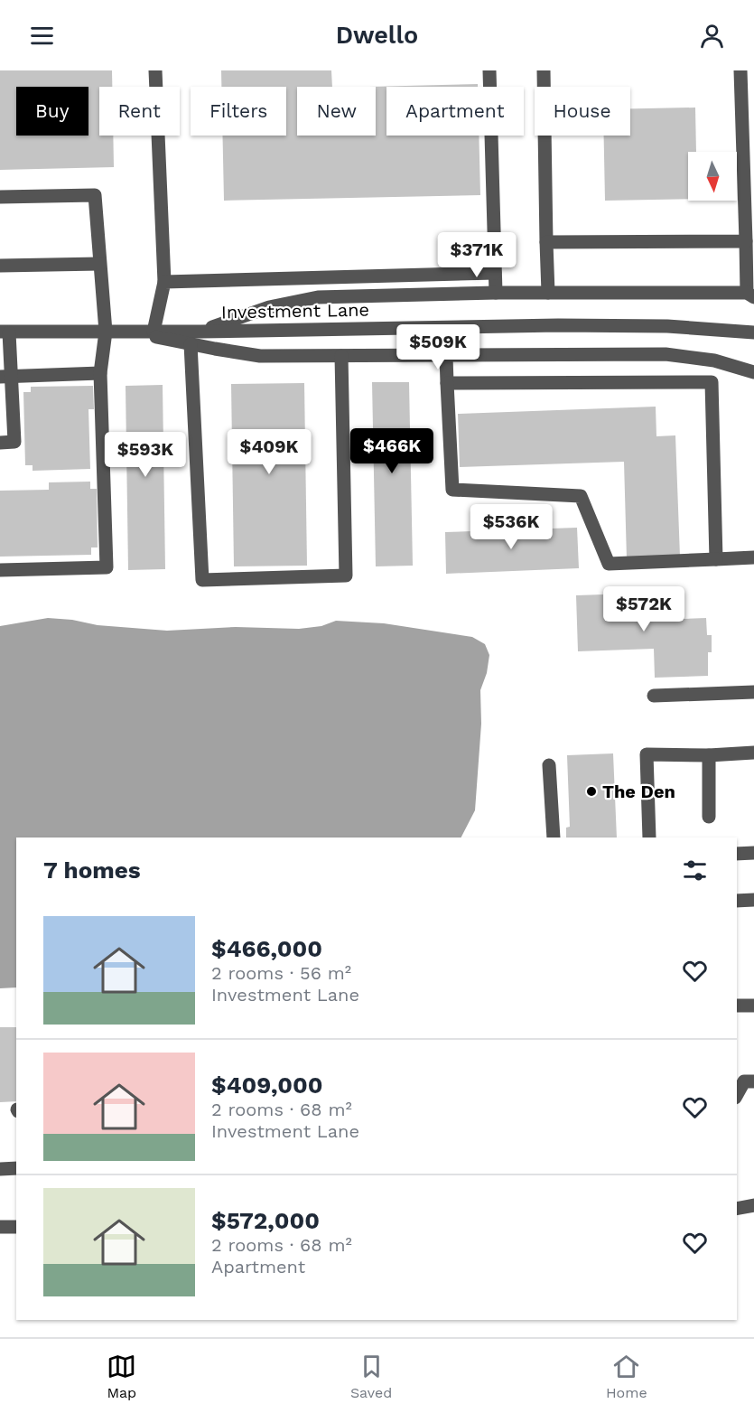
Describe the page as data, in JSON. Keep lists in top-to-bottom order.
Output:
{
  "streets": {
    "street": ["Investment Lane"]
  },
  "places": ["The Den"],
  "north": "bottom",
  "page": {
    "header": "Dwello",
    "chip": [
      "Buy",
      "Rent",
      "Filters",
      "New",
      "Apartment",
      "House"
    ],
    "price": [
      "$371K",
      "$509K",
      "$466K",
      "$409K",
      "$593K",
      "$536K",
      "$572K"
    ],
    "heading": "7 homes",
    "list": [
      {
        "name": "$466,000",
        "note": "2 rooms · 56 m² · Investment Lane"
      },
      {
        "name": "$409,000",
        "note": "2 rooms · 68 m² · Investment Lane"
      },
      {
        "name": "$572,000",
        "note": "2 rooms · 68 m² · Apartment"
      }
    ],
    "tabs": ["Map", "Saved", "Home"]
  }
}
